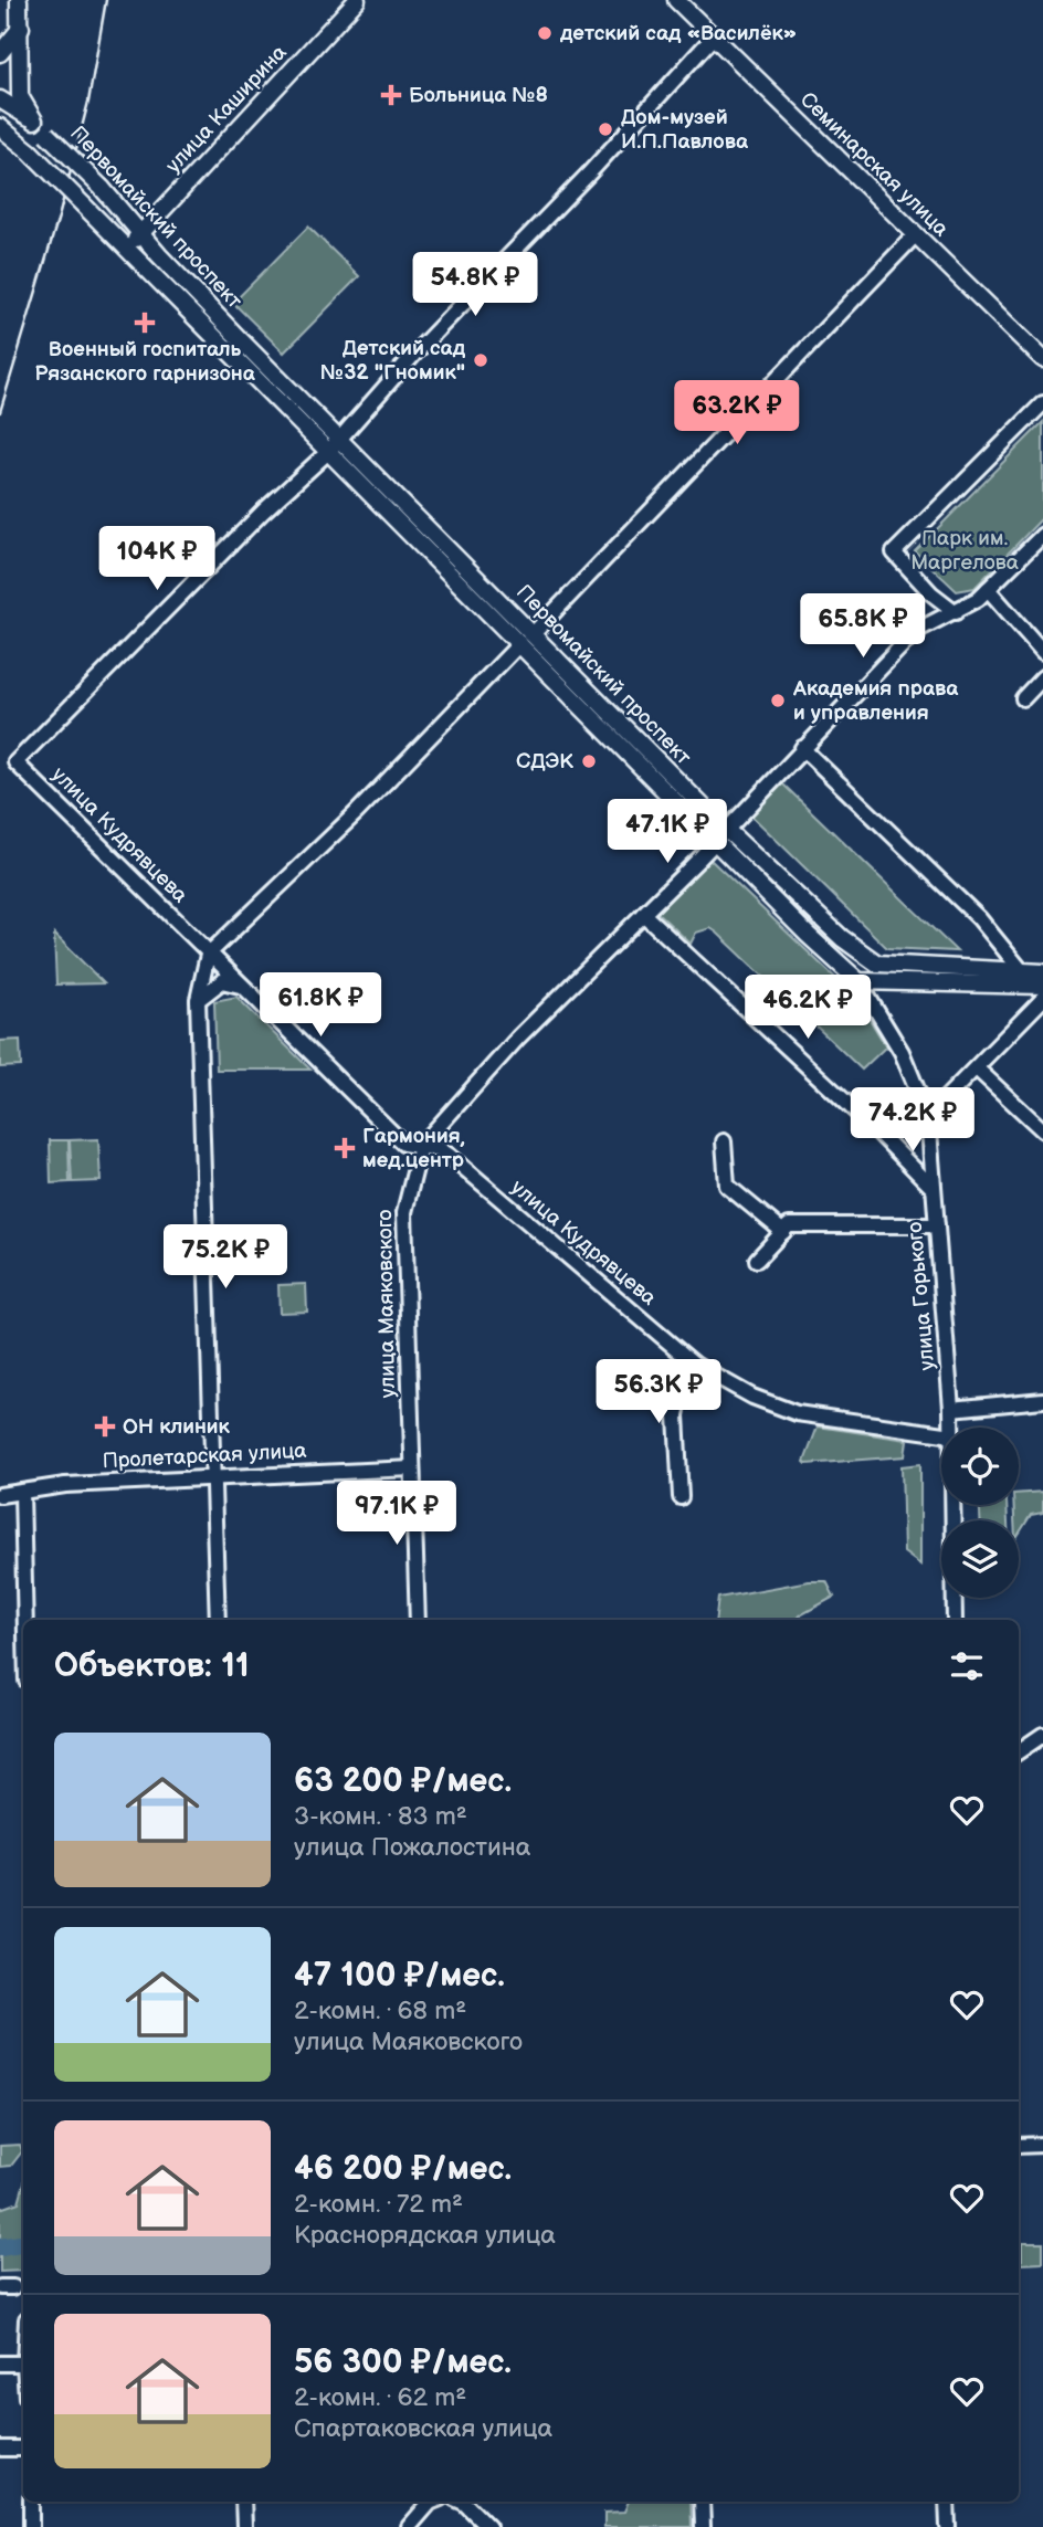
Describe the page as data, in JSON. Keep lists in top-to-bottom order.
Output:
{
  "streets": {
    "main road": ["улица Каширина", "Семинарская улица", "Первомайский проспект"],
    "street": [
      "улица Кудрявцева",
      "улица Горького",
      "улица Маяковского",
      "Пролетарская улица"
    ]
  },
  "crossings": [
    ["улица Каширина", "Первомайский проспект"],
    ["Первомайский проспект", "улица Кудрявцева"],
    ["Первомайский проспект", "улица Горького"],
    ["Первомайский проспект", "улица Маяковского"],
    ["улица Кудрявцева", "улица Маяковского"],
    ["улица Маяковского", "Пролетарская улица"]
  ],
  "parks": ["Парк им. Маргелова"],
  "places": {
    "other": [
      "детский сад «Василёк»",
      "Дом-музей И.П.Павлова",
      "Детский сад №32 \"Гномик\"",
      "Академия права и управления",
      "СДЭК"
    ],
    "health": [
      "Больница №8",
      "Военный госпиталь Рязанского гарнизона",
      "Гармония, мед.центр",
      "ОН клиник"
    ]
  },
  "page": {
    "price": [
      "54.8K ₽",
      "63.2K ₽",
      "104K ₽",
      "65.8K ₽",
      "47.1K ₽",
      "61.8K ₽",
      "46.2K ₽",
      "74.2K ₽",
      "75.2K ₽",
      "56.3K ₽",
      "97.1K ₽"
    ],
    "heading": "Объектов: 11",
    "list": [
      {
        "name": "63 200 ₽/мес.",
        "note": "3-комн. · 83 m² · улица Пожалостина"
      },
      {
        "name": "47 100 ₽/мес.",
        "note": "2-комн. · 68 m² · улица Маяковского"
      },
      {
        "name": "46 200 ₽/мес.",
        "note": "2-комн. · 72 m² · Краснорядская улица"
      },
      {
        "name": "56 300 ₽/мес.",
        "note": "2-комн. · 62 m² · Спартаковская улица"
      }
    ]
  }
}
